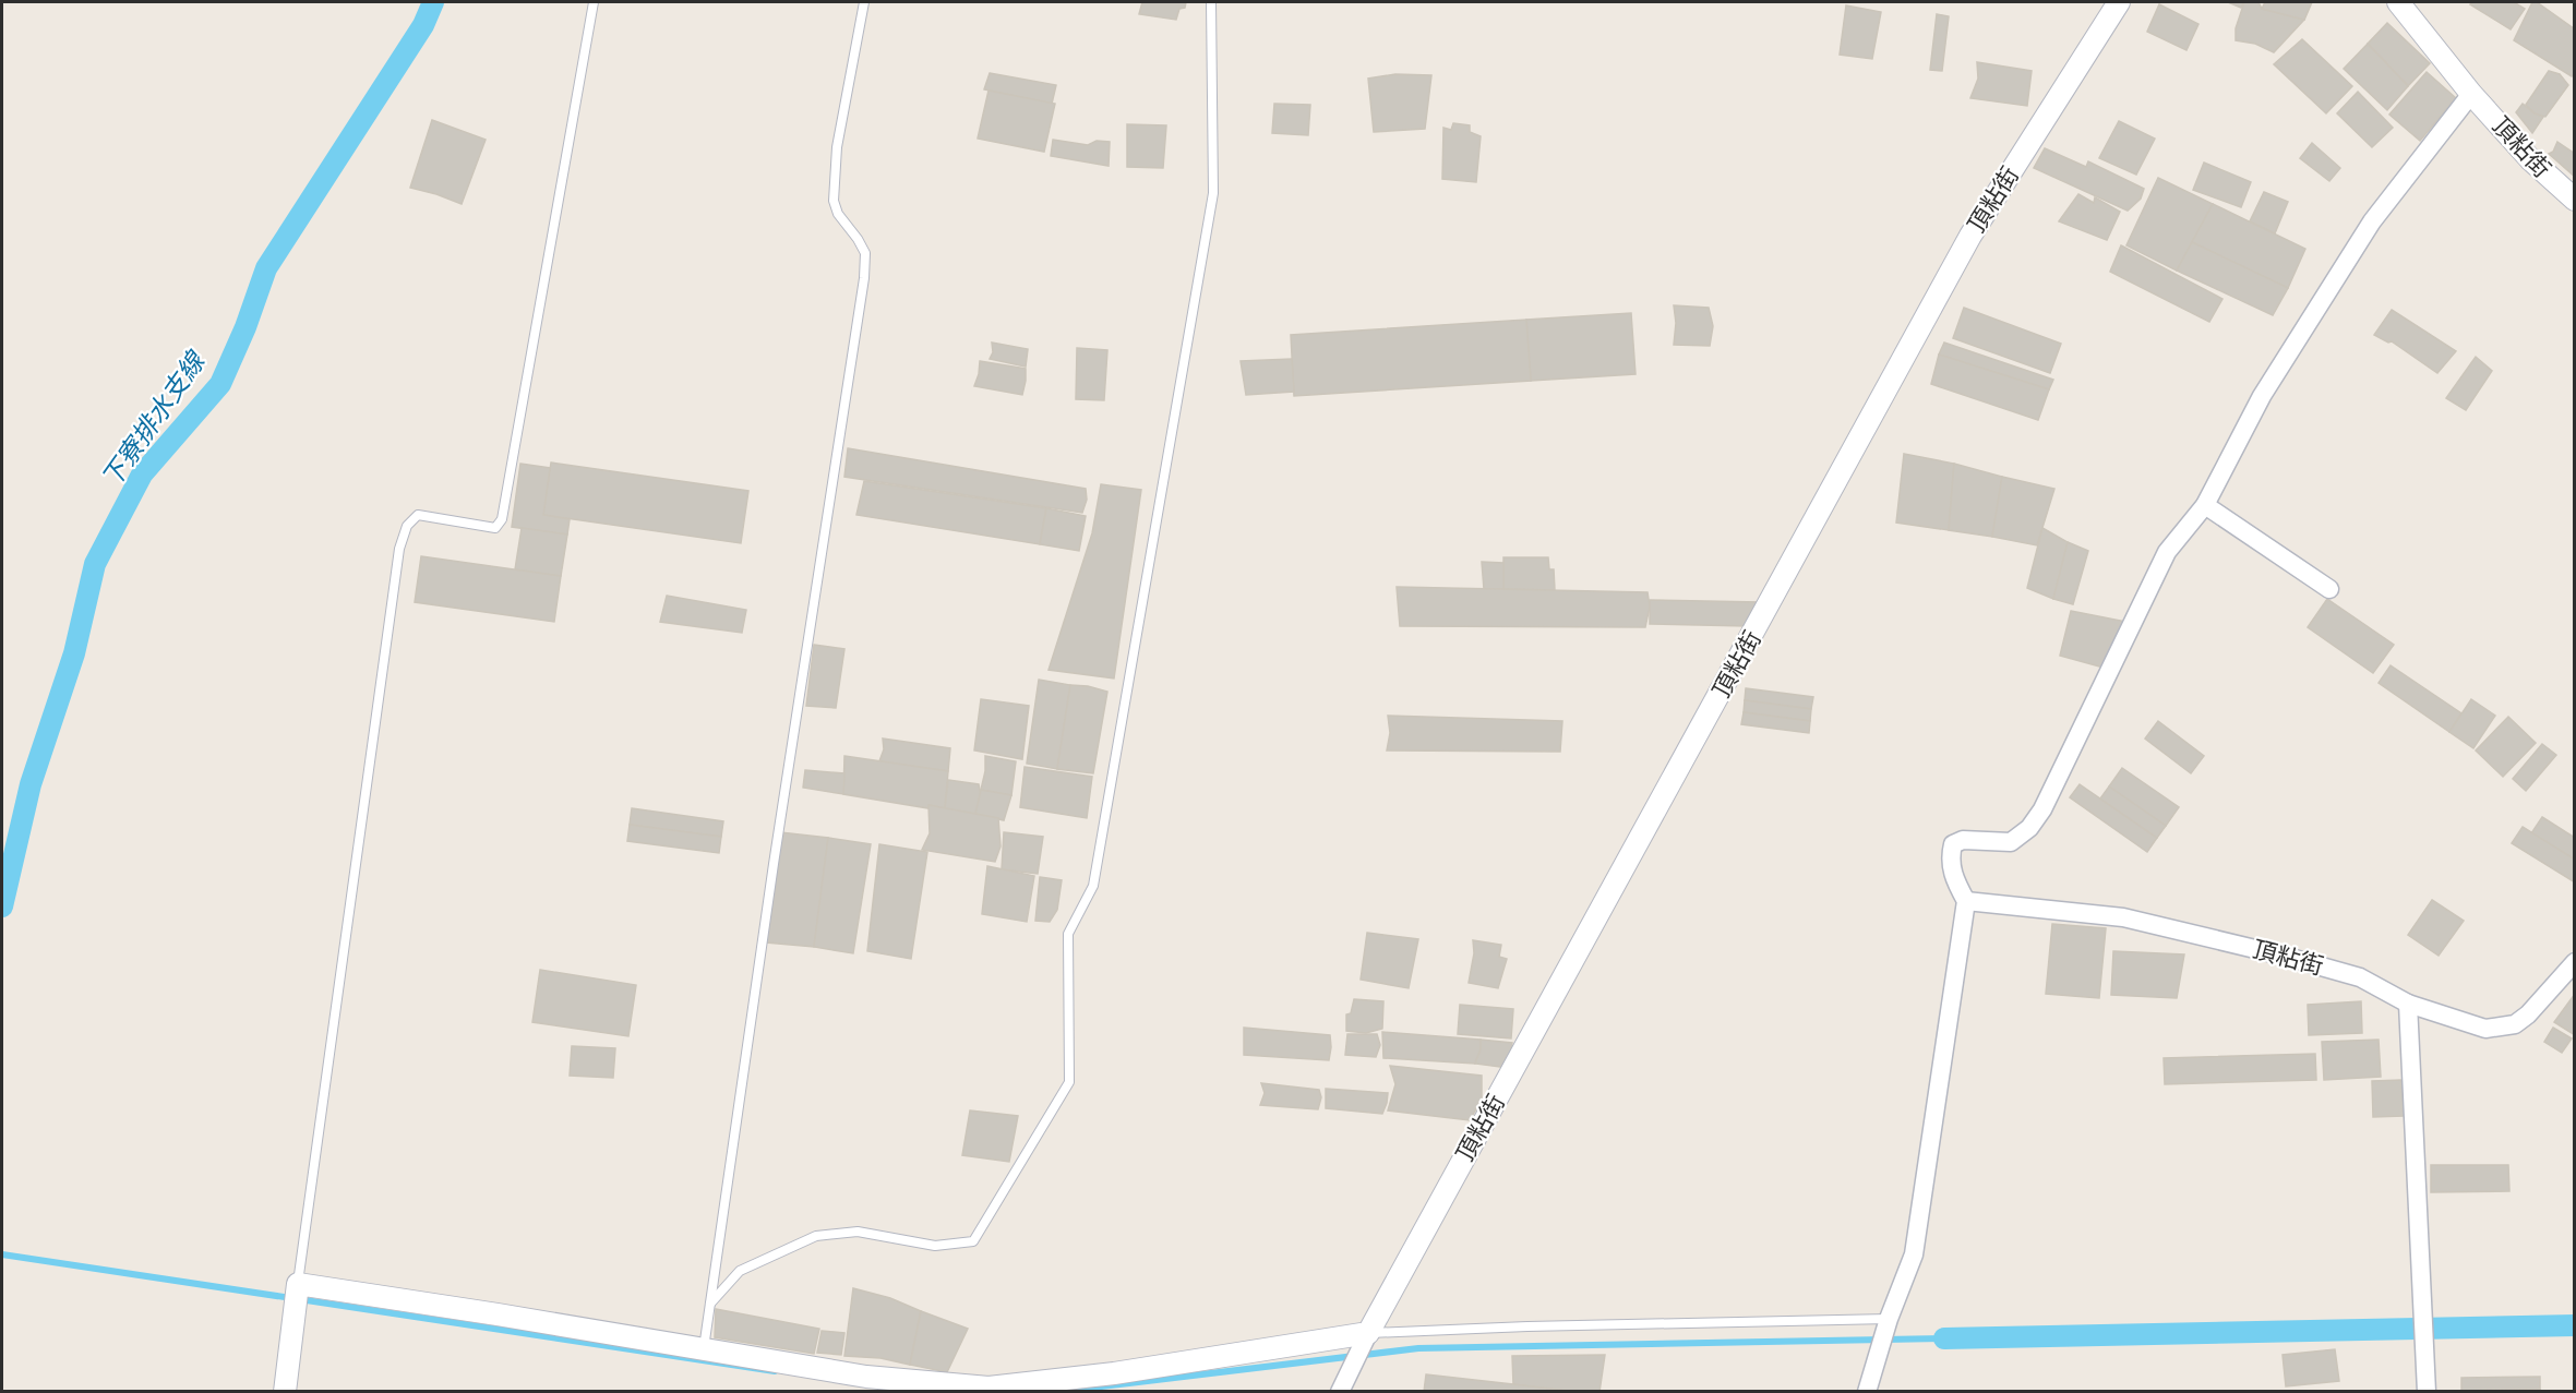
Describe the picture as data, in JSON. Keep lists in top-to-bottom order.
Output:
{
  "streets": {
    "street": ["頂粘街"]
  },
  "water": ["下寮排水支線"]
}
